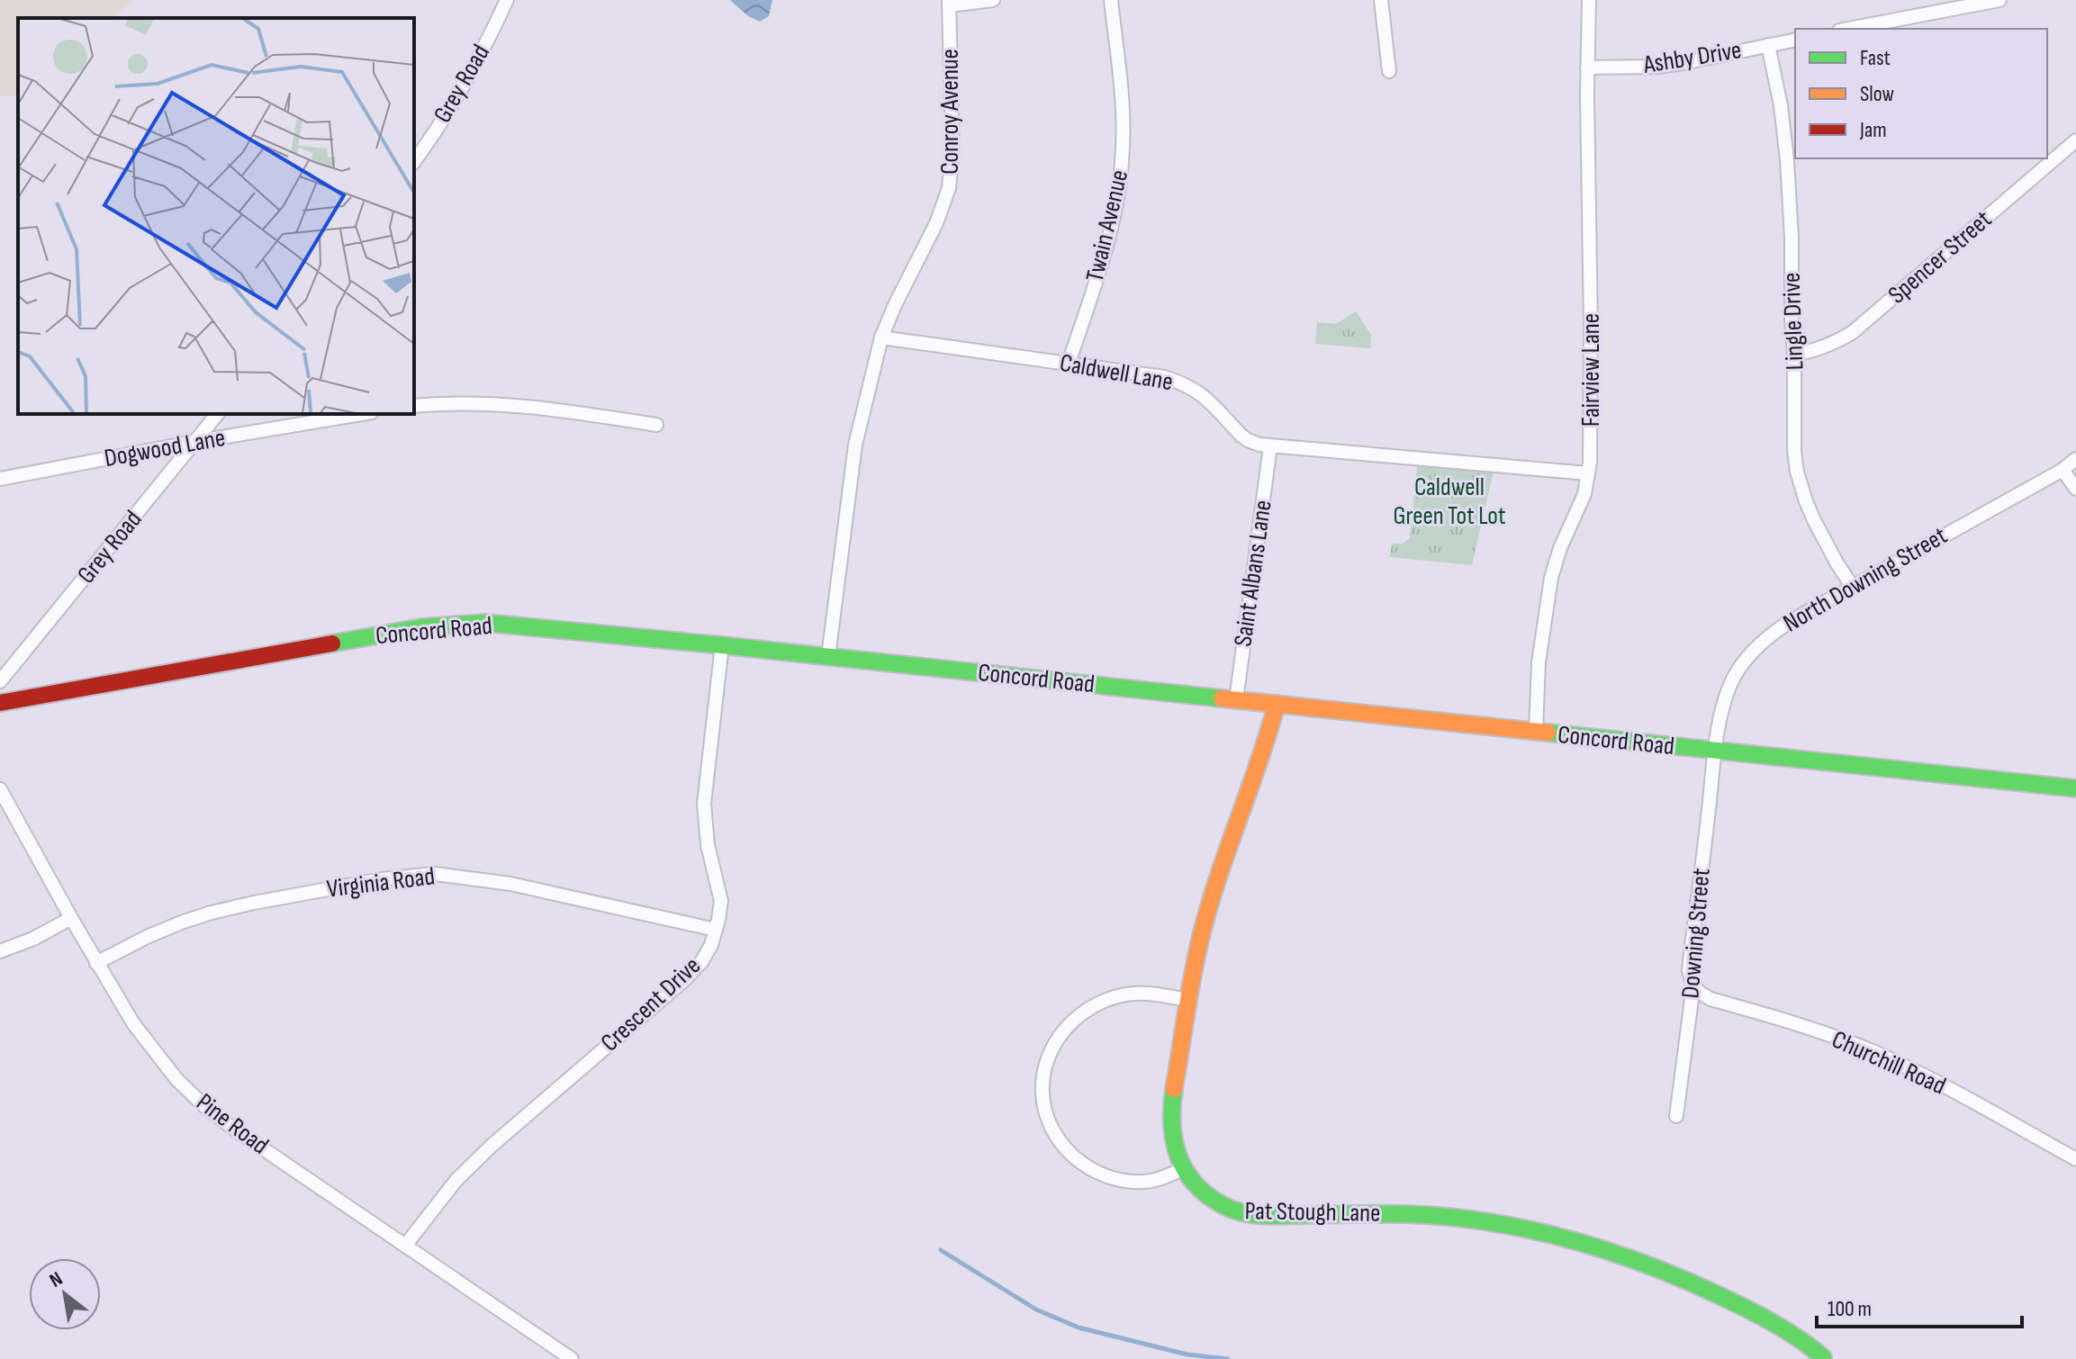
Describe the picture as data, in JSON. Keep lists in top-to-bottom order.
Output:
{
  "streets": {
    "main road": ["Concord Road", "Pat Stough Lane"],
    "street": [
      "Ashby Drive",
      "Grey Road",
      "Conroy Avenue",
      "Twain Avenue",
      "Spencer Street",
      "Lingle Drive",
      "Fairview Lane",
      "Caldwell Lane",
      "Dogwood Lane",
      "Saint Albans Lane",
      "North Downing Street",
      "Virginia Road",
      "Downing Street",
      "Crescent Drive",
      "Churchill Road",
      "Pine Road"
    ]
  },
  "crossings": [
    ["Ashby Drive", "Lingle Drive"],
    ["Ashby Drive", "Fairview Lane"],
    ["Grey Road", "Dogwood Lane"],
    ["Conroy Avenue", "Caldwell Lane"],
    ["Conroy Avenue", "Concord Road"],
    ["Twain Avenue", "Caldwell Lane"],
    ["Spencer Street", "Lingle Drive"],
    ["Lingle Drive", "North Downing Street"],
    ["Fairview Lane", "Caldwell Lane"],
    ["Fairview Lane", "Concord Road"],
    ["Caldwell Lane", "Saint Albans Lane"],
    ["Saint Albans Lane", "Concord Road"],
    ["North Downing Street", "Concord Road"],
    ["North Downing Street", "Downing Street"],
    ["Concord Road", "Downing Street"],
    ["Concord Road", "Crescent Drive"],
    ["Concord Road", "Pat Stough Lane"],
    ["Virginia Road", "Crescent Drive"],
    ["Virginia Road", "Pine Road"],
    ["Downing Street", "Churchill Road"],
    ["Crescent Drive", "Pine Road"]
  ],
  "parks": ["Caldwell Green Tot Lot"],
  "legend": ["Fast", "Slow", "Jam"],
  "scale_bar": "100 m",
  "north": "top left"
}
